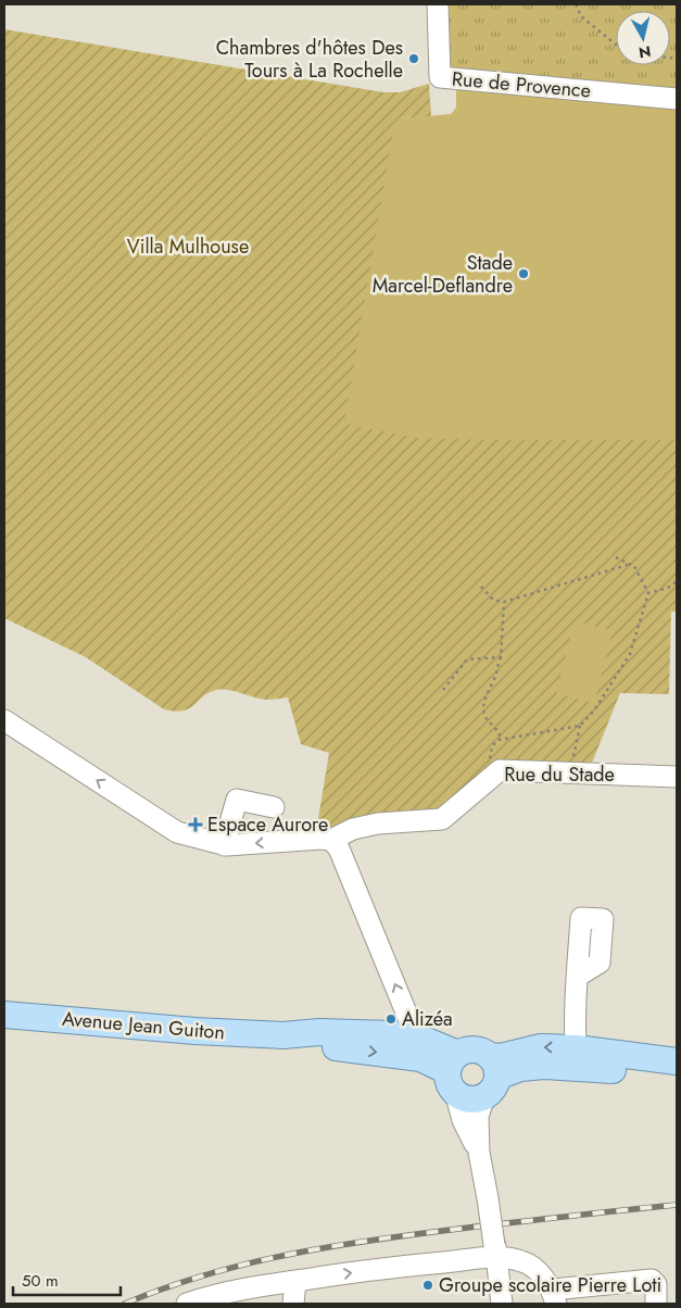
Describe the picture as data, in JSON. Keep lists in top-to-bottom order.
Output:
{
  "streets": {
    "main road": ["Avenue Jean Guiton"],
    "street": ["Rue de Provence", "Rue du Stade"]
  },
  "parks": ["Villa Mulhouse"],
  "places": {
    "other": [
      "Chambres d'hôtes Des Tours à La Rochelle",
      "Stade Marcel-Deflandre",
      "Alizéa",
      "Groupe scolaire Pierre Loti"
    ],
    "health": ["Espace Aurore"]
  },
  "scale_bar": "50 m",
  "north": "bottom"
}
